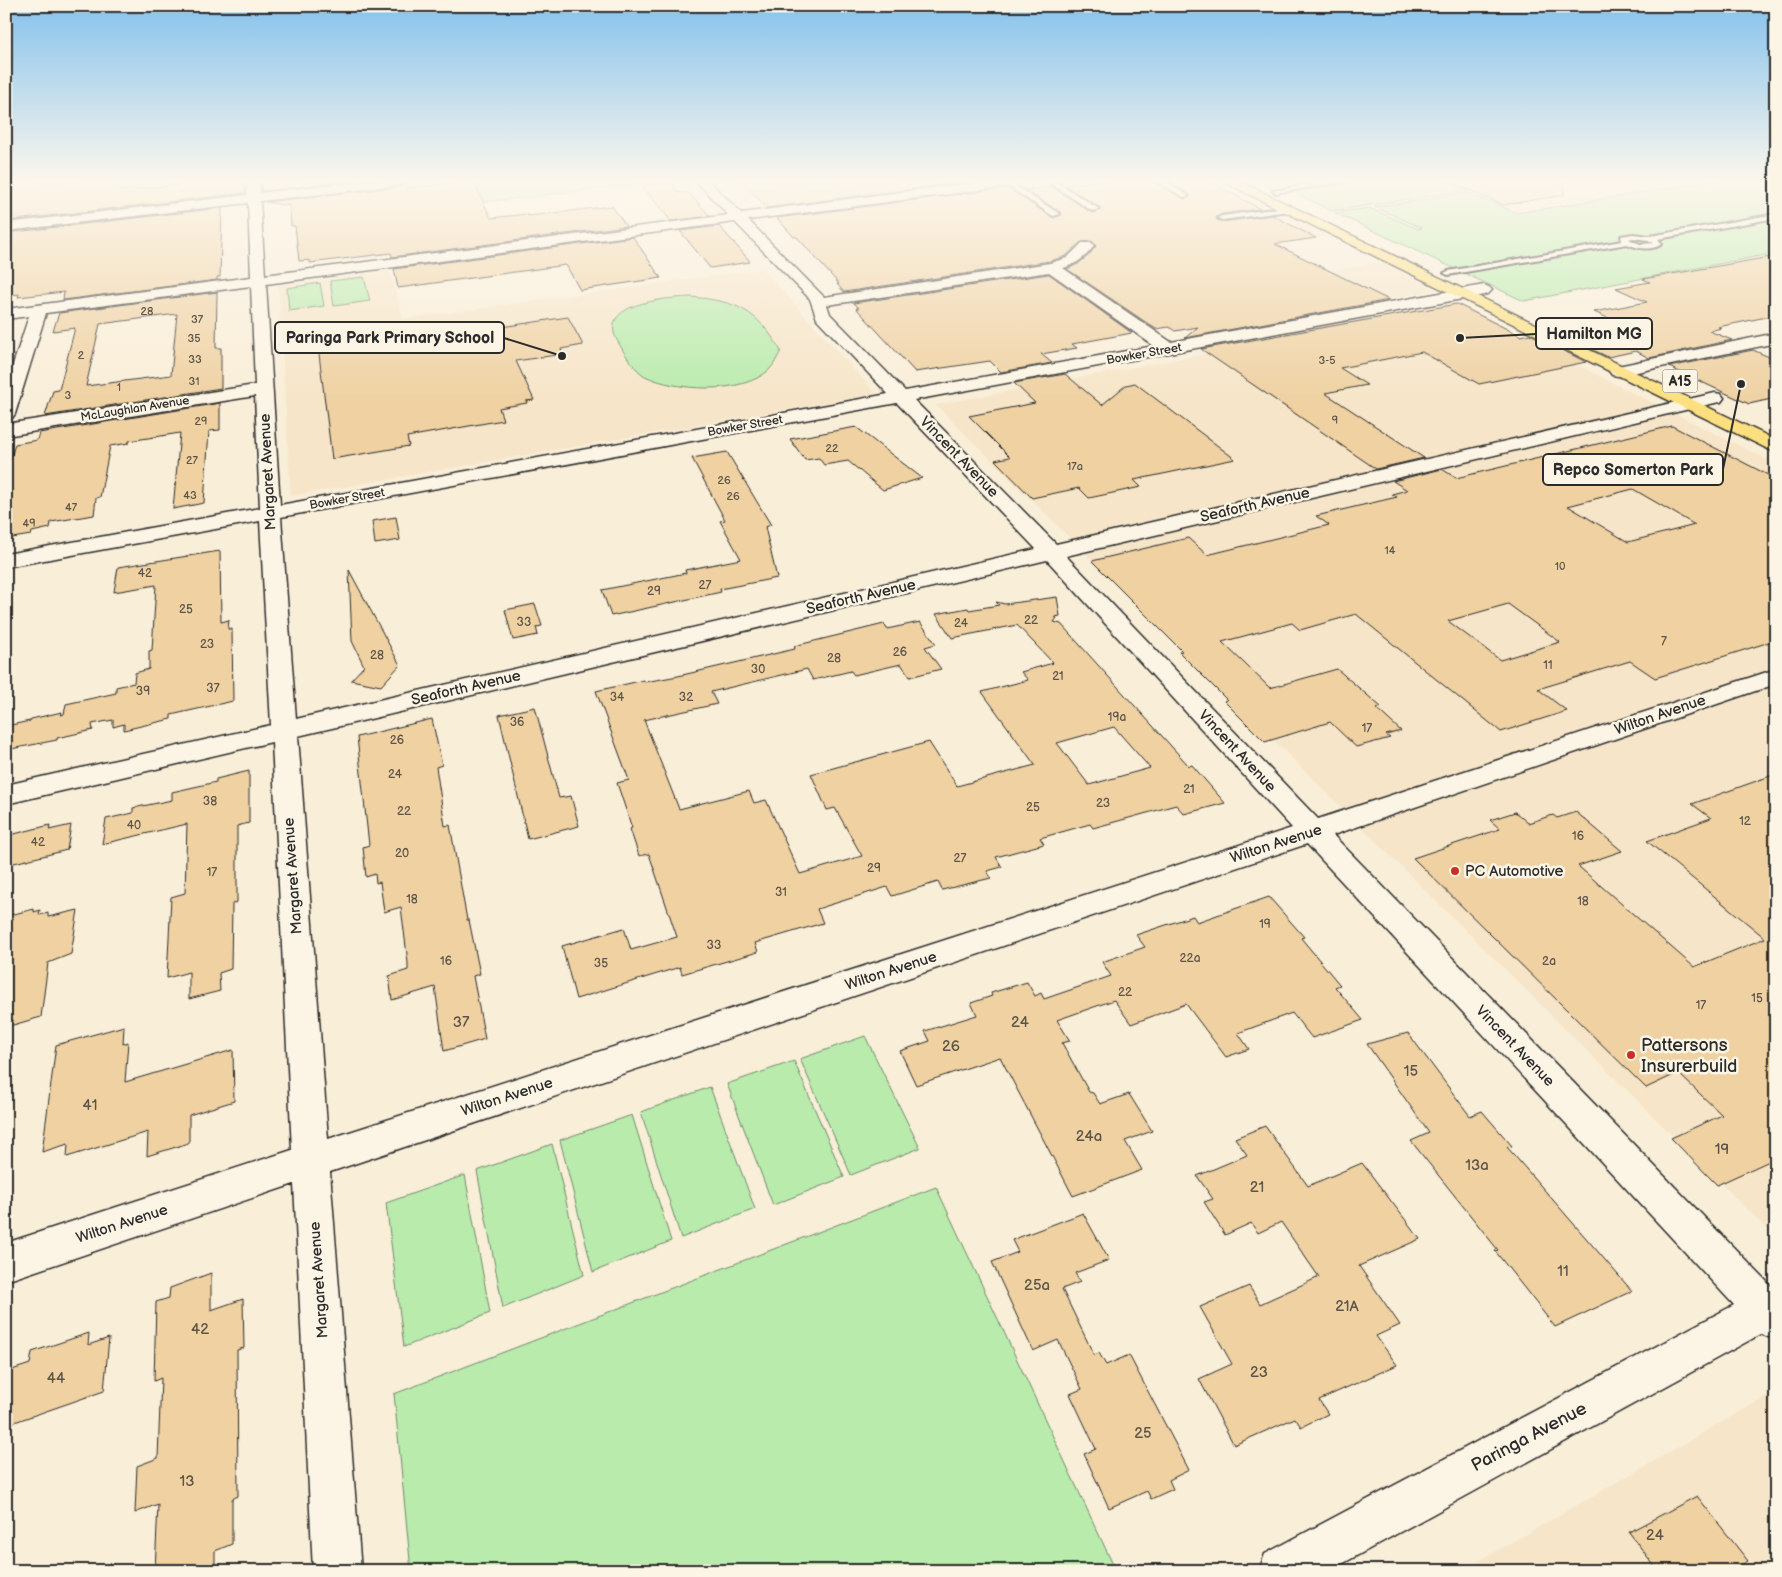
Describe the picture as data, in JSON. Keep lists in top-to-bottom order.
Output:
{
  "streets": {
    "main road": ["A15"],
    "street": [
      "Bowker Street",
      "McLaughlan Avenue",
      "Vincent Avenue",
      "Margaret Avenue",
      "Seaforth Avenue",
      "Wilton Avenue",
      "Paringa Avenue"
    ]
  },
  "crossings": [
    ["Bowker Street", "A15"],
    ["Bowker Street", "Vincent Avenue"],
    ["Bowker Street", "Margaret Avenue"],
    ["A15", "Seaforth Avenue"],
    ["McLaughlan Avenue", "Margaret Avenue"],
    ["Vincent Avenue", "Seaforth Avenue"],
    ["Vincent Avenue", "Wilton Avenue"],
    ["Vincent Avenue", "Paringa Avenue"],
    ["Margaret Avenue", "Seaforth Avenue"],
    ["Margaret Avenue", "Wilton Avenue"]
  ],
  "places": [
    "Hamilton MG",
    "Paringa Park Primary School",
    "Repco Somerton Park",
    "PC Automotive",
    "Pattersons Insurerbuild"
  ],
  "house_numbers": [
    "28",
    "37",
    "35",
    "2",
    "33",
    "3-5",
    "31",
    "1",
    "3",
    "9",
    "29",
    "22",
    "27",
    "17a",
    "26",
    "43",
    "26",
    "47",
    "49",
    "14",
    "10",
    "42",
    "27",
    "29",
    "25",
    "22",
    "33",
    "24",
    "7",
    "23",
    "26",
    "28",
    "28",
    "11",
    "30",
    "21",
    "37",
    "39",
    "34",
    "32",
    "19a",
    "36",
    "17",
    "26",
    "24",
    "21",
    "38",
    "23",
    "25",
    "22",
    "12",
    "40",
    "16",
    "42",
    "20",
    "27",
    "29",
    "17",
    "31",
    "18",
    "18",
    "19",
    "33",
    "22a",
    "16",
    "2a",
    "35",
    "22",
    "15",
    "17",
    "37",
    "24",
    "26",
    "15",
    "41",
    "24a",
    "19",
    "13a",
    "21",
    "11",
    "25a",
    "21A",
    "42",
    "23",
    "44",
    "25",
    "13",
    "24"
  ]
}
